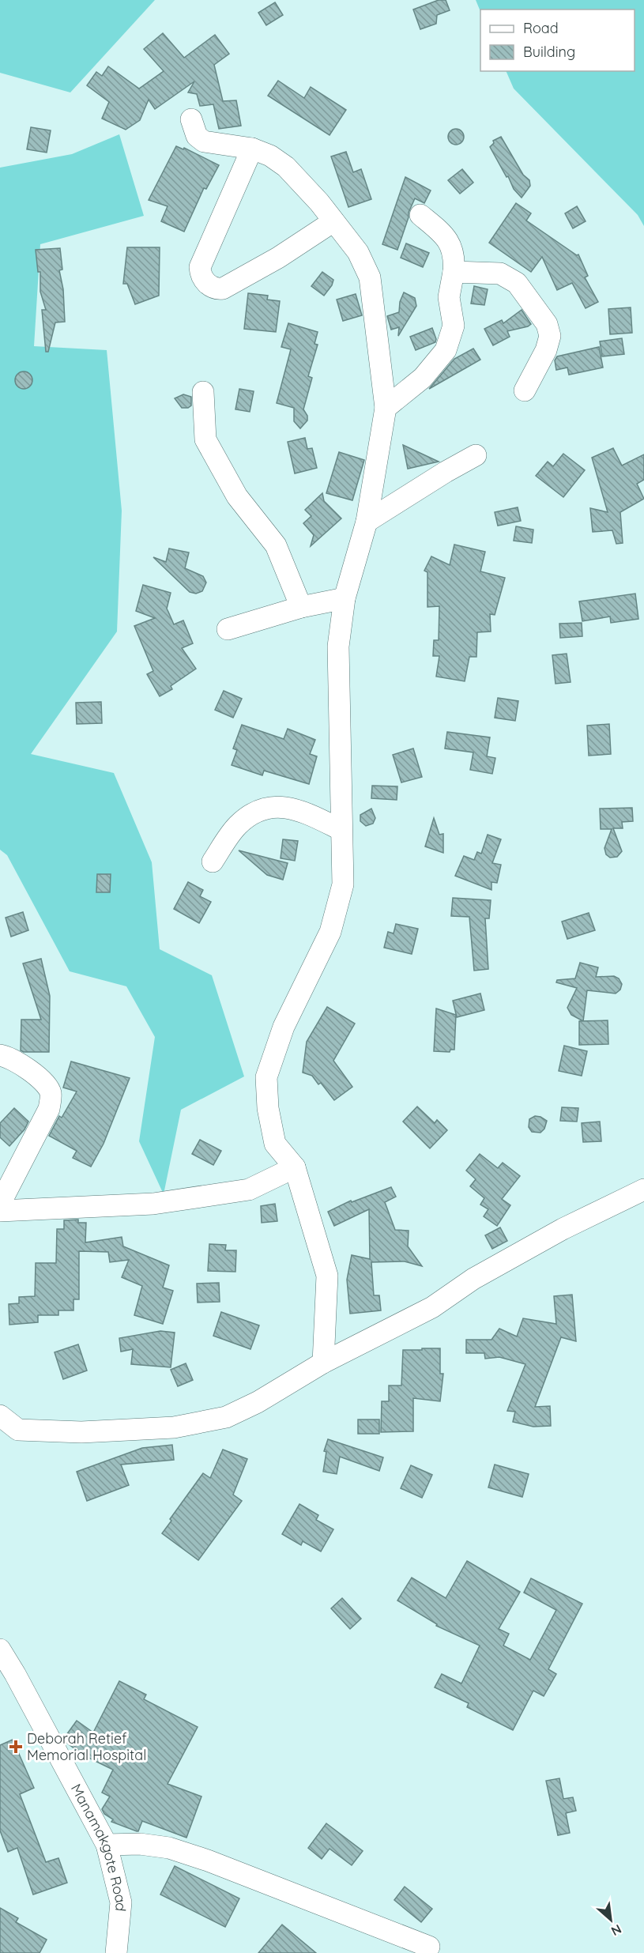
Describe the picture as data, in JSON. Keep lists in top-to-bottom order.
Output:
{
  "streets": {
    "street": ["Manamakgote Road"]
  },
  "places": {
    "health": ["Deborah Retief Memorial Hospital"]
  },
  "legend": ["Road", "Building"],
  "north": "bottom right"
}
